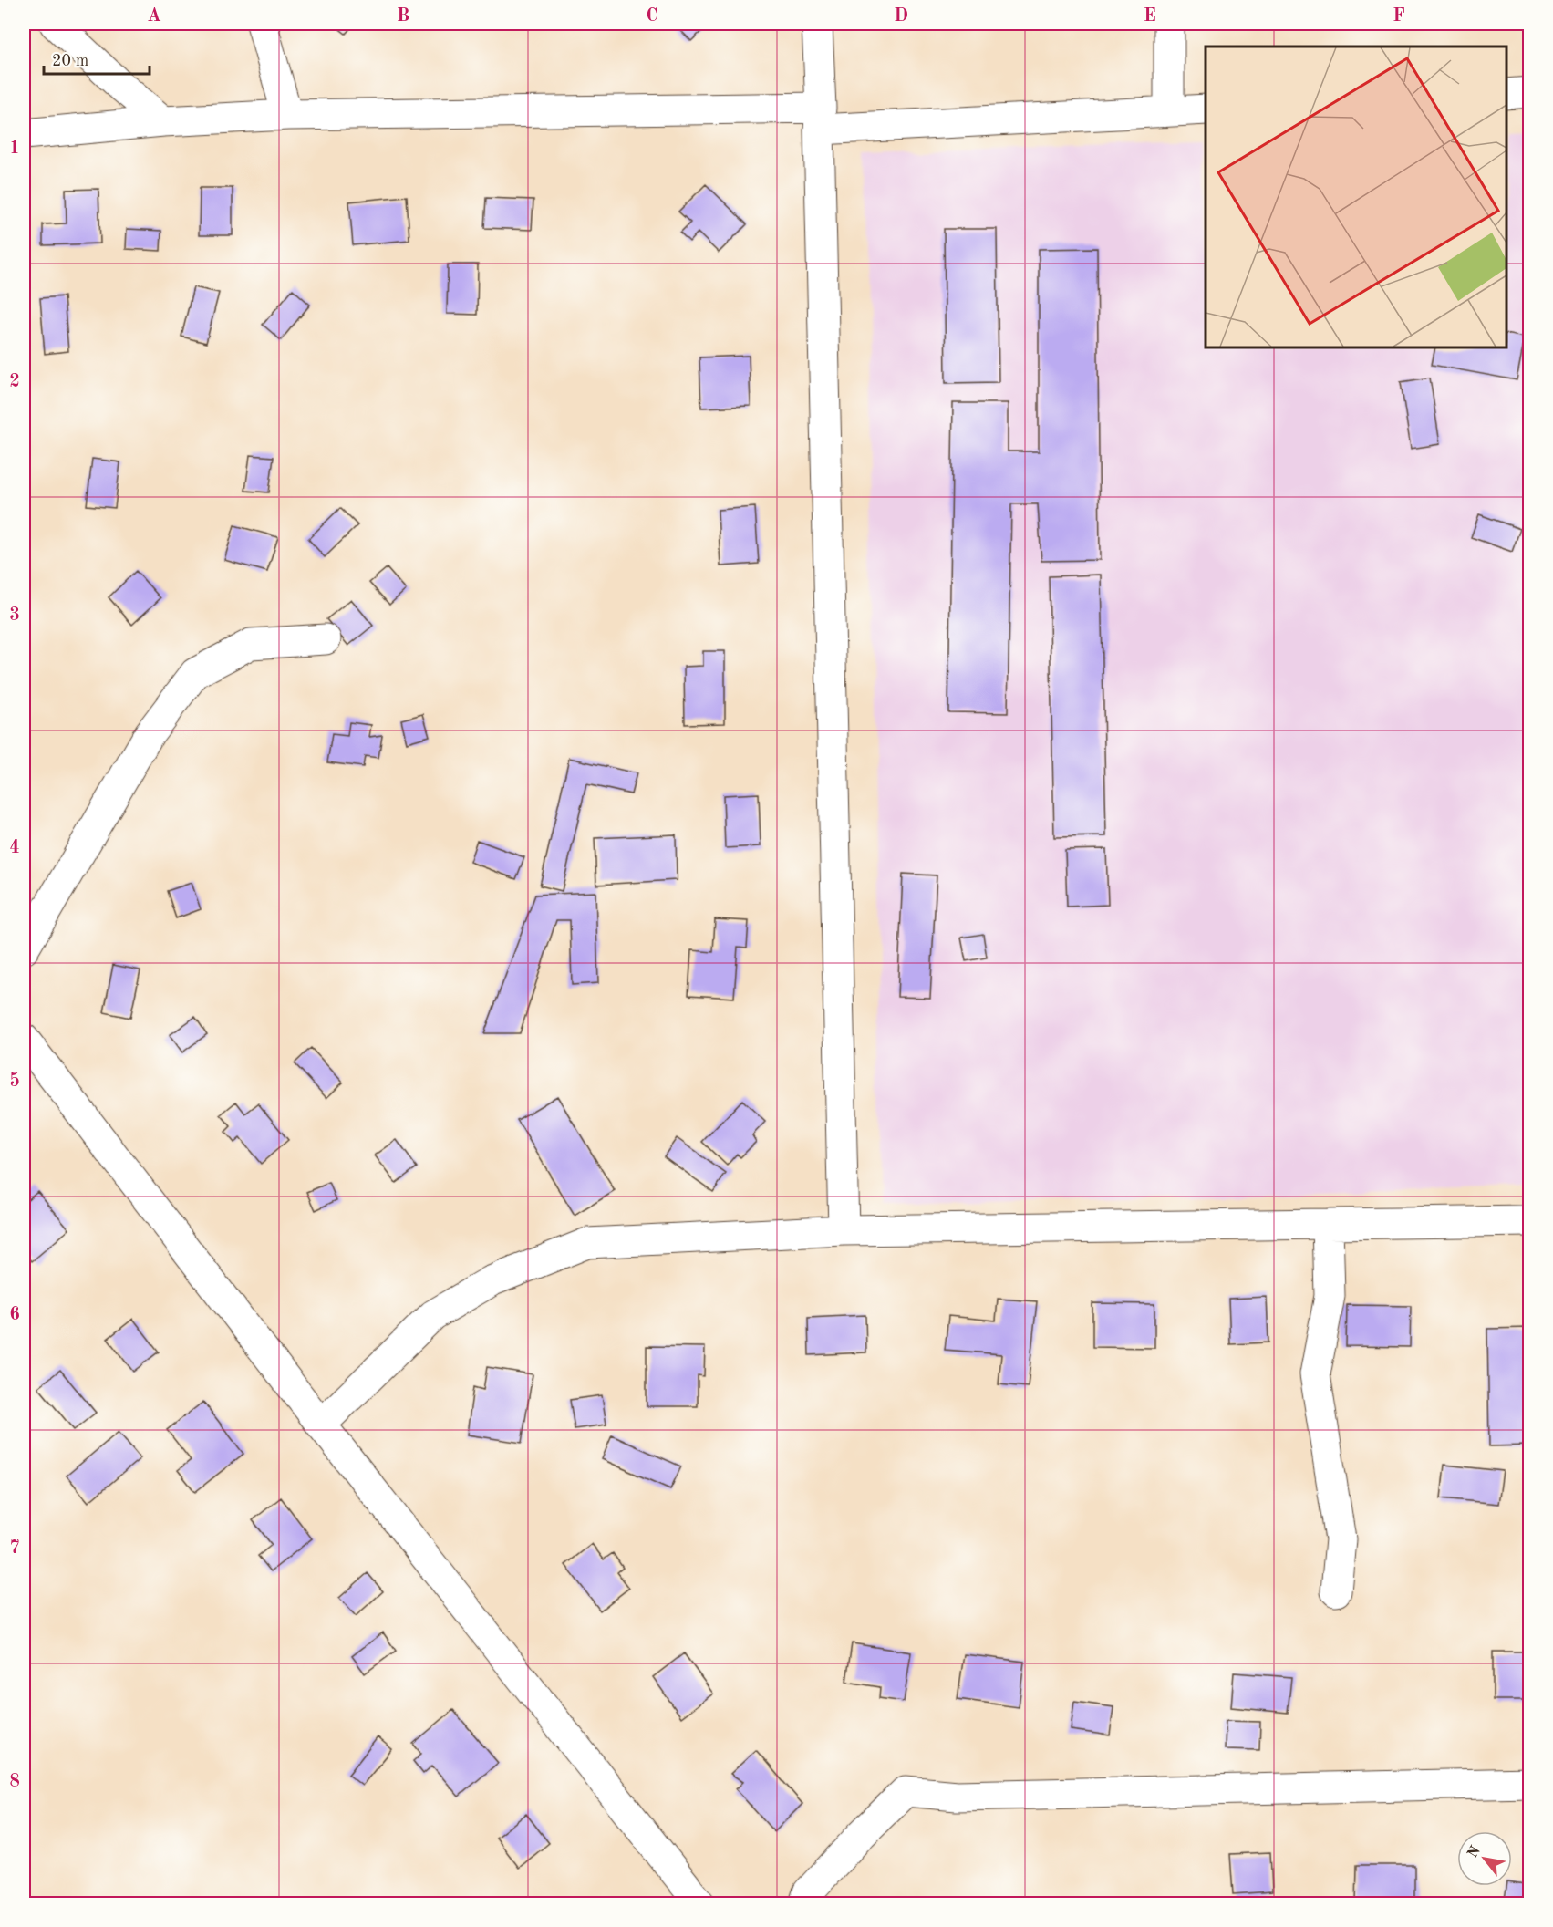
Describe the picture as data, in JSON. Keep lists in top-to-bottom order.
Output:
{
  "scale_bar": "20 m",
  "north": "top left",
  "grid": {
    "columns": [
      "A",
      "B",
      "C",
      "D",
      "E",
      "F"
    ],
    "rows": [
      "1",
      "2",
      "3",
      "4",
      "5",
      "6",
      "7",
      "8"
    ]
  }
}
